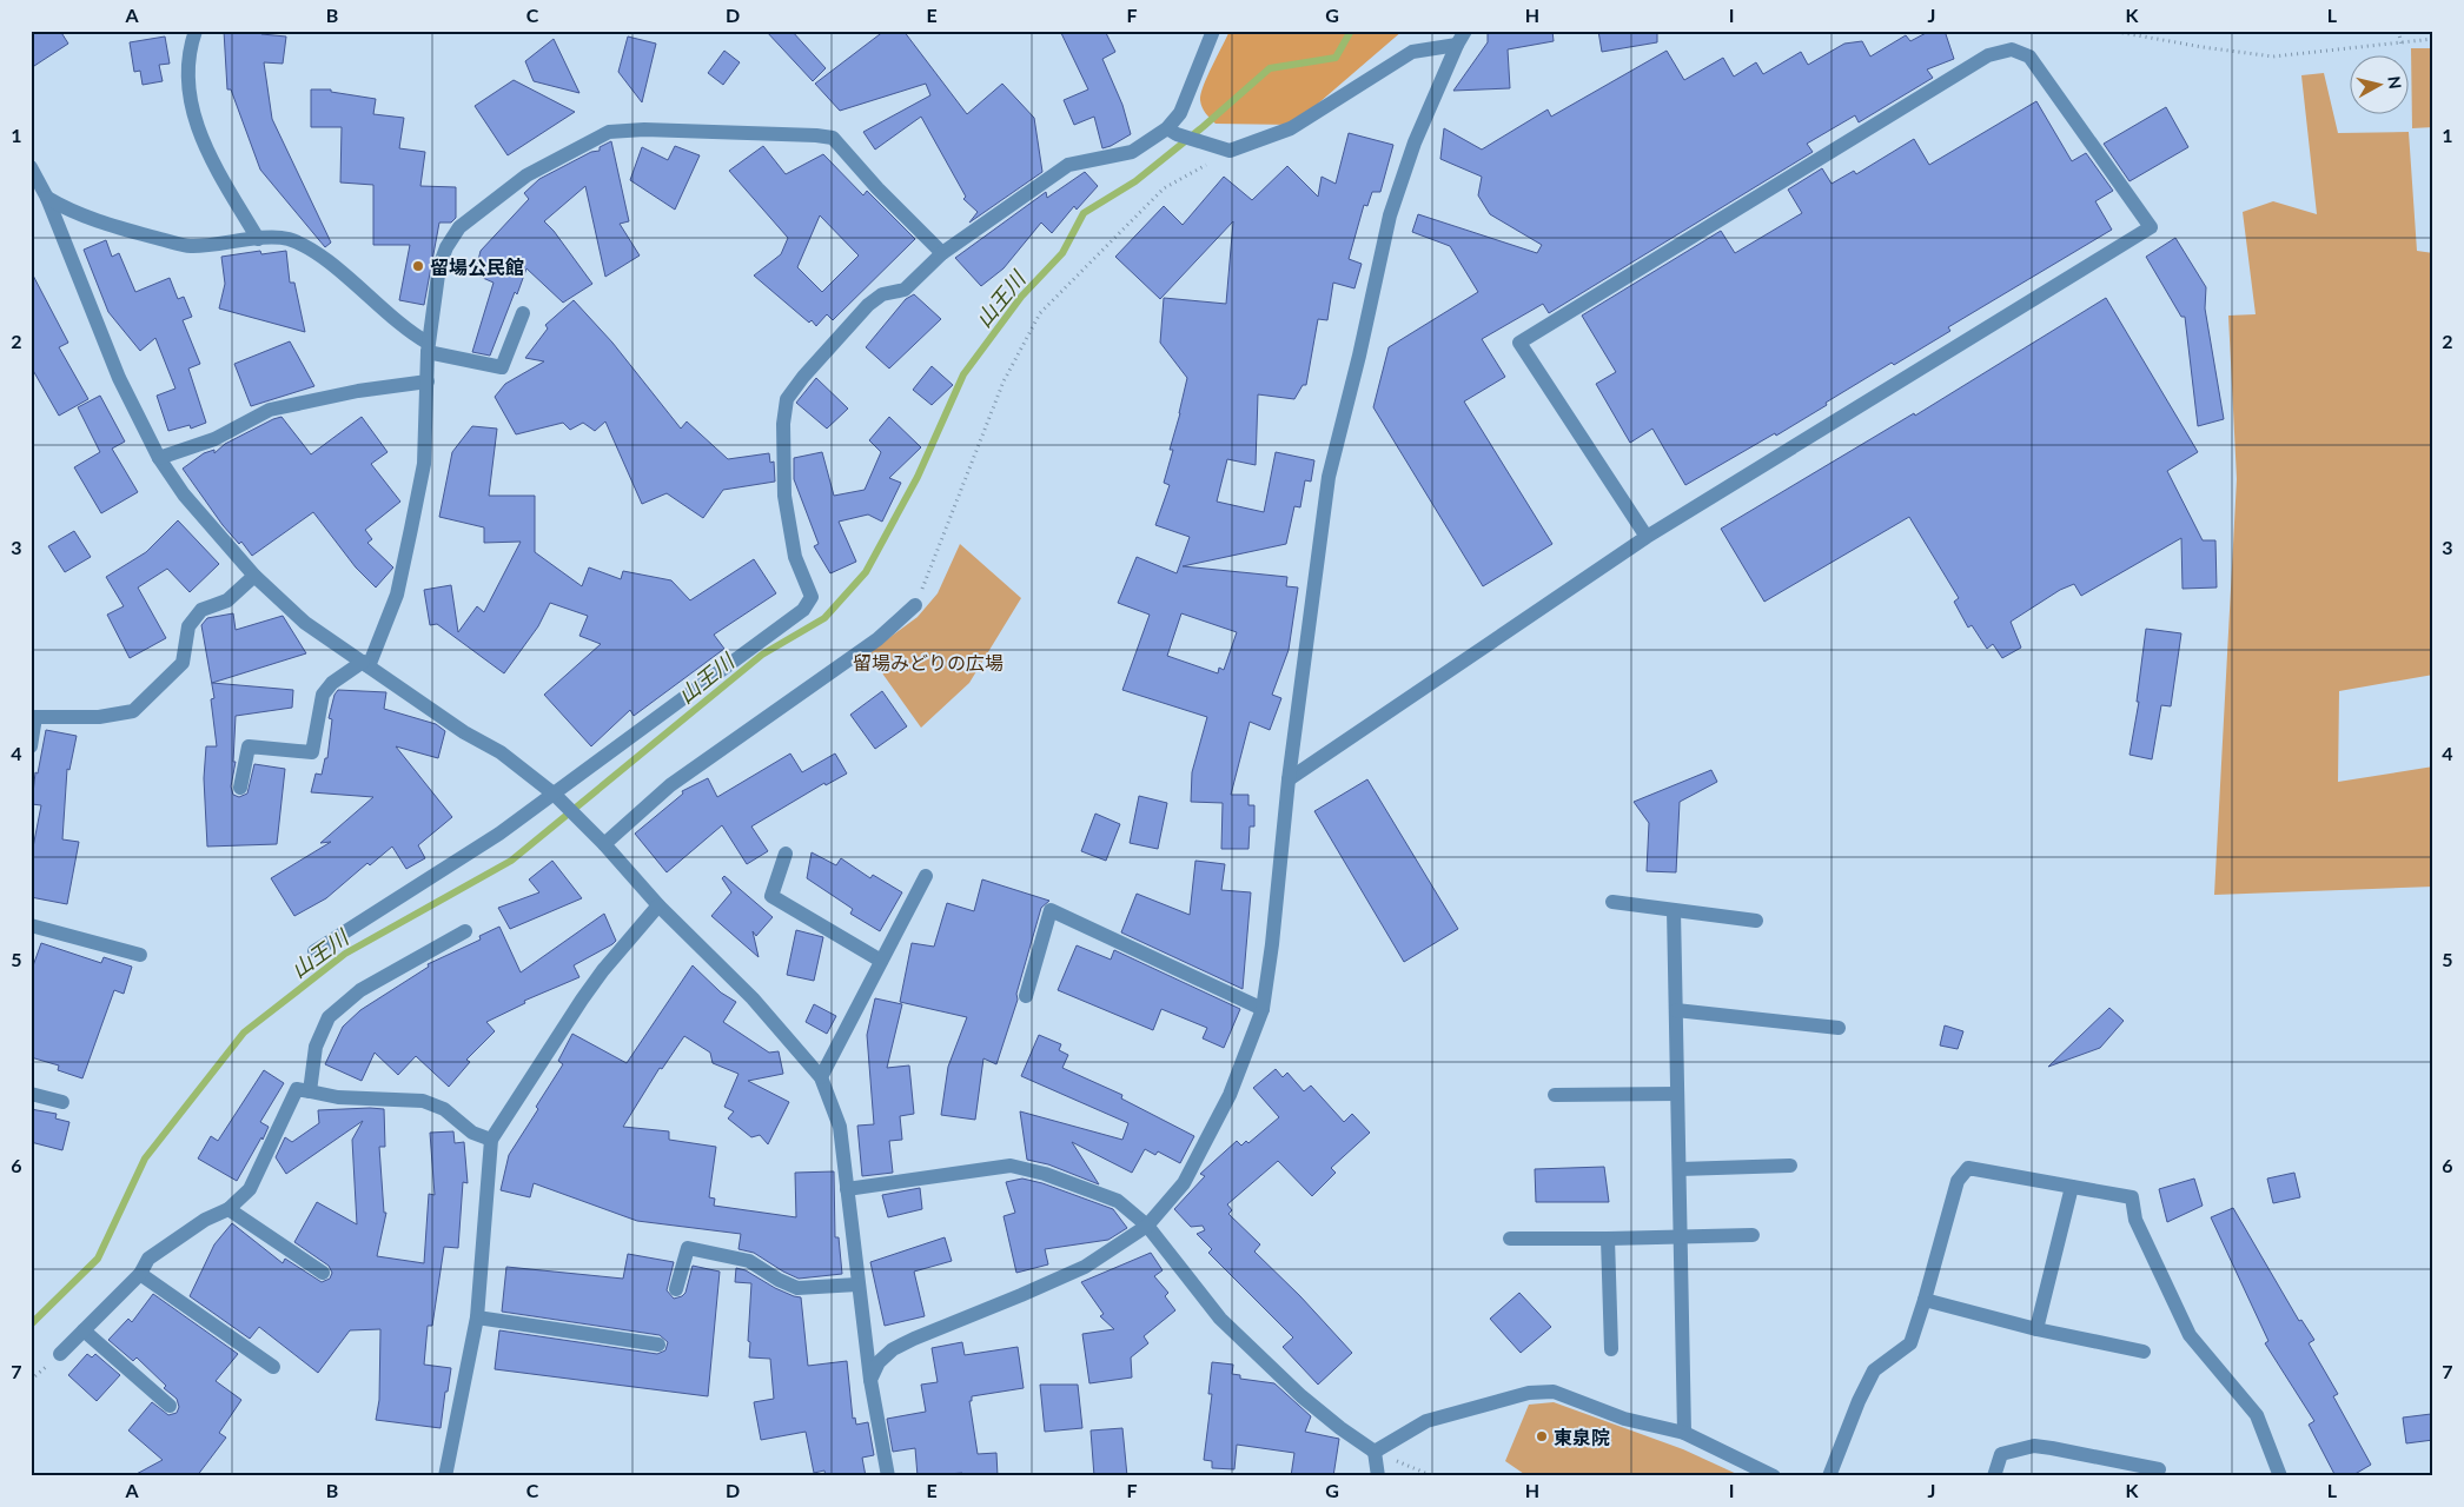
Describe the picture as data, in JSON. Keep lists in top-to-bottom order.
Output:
{
  "water": ["山王川"],
  "parks": ["留場みどりの広場"],
  "places": ["留場公民館", "東泉院"],
  "north": "right",
  "grid": {
    "columns": [
      "A",
      "B",
      "C",
      "D",
      "E",
      "F",
      "G",
      "H",
      "I",
      "J",
      "K",
      "L"
    ],
    "rows": [
      "1",
      "2",
      "3",
      "4",
      "5",
      "6",
      "7"
    ]
  }
}
